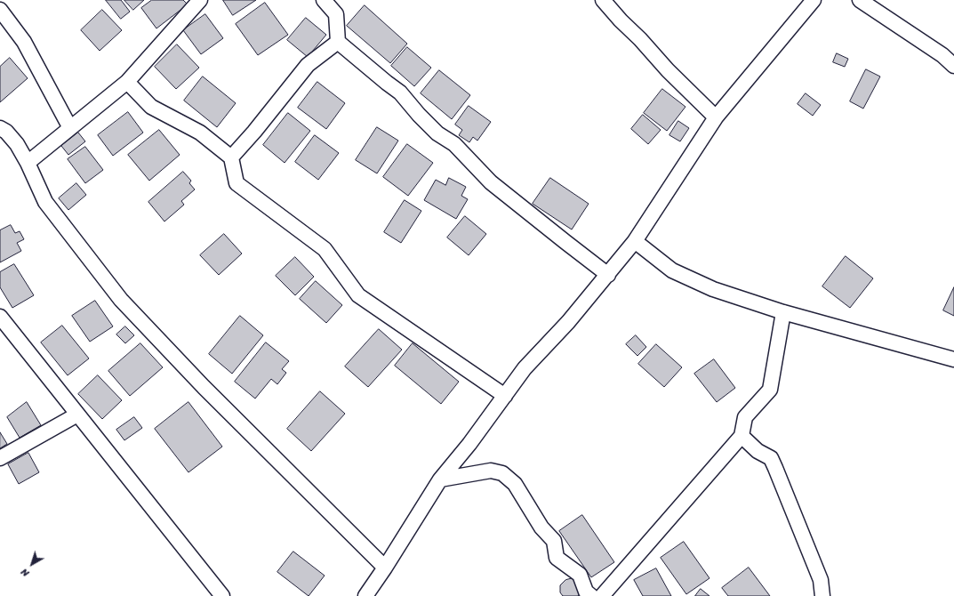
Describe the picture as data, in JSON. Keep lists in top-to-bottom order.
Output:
{
  "north": "bottom left"
}
